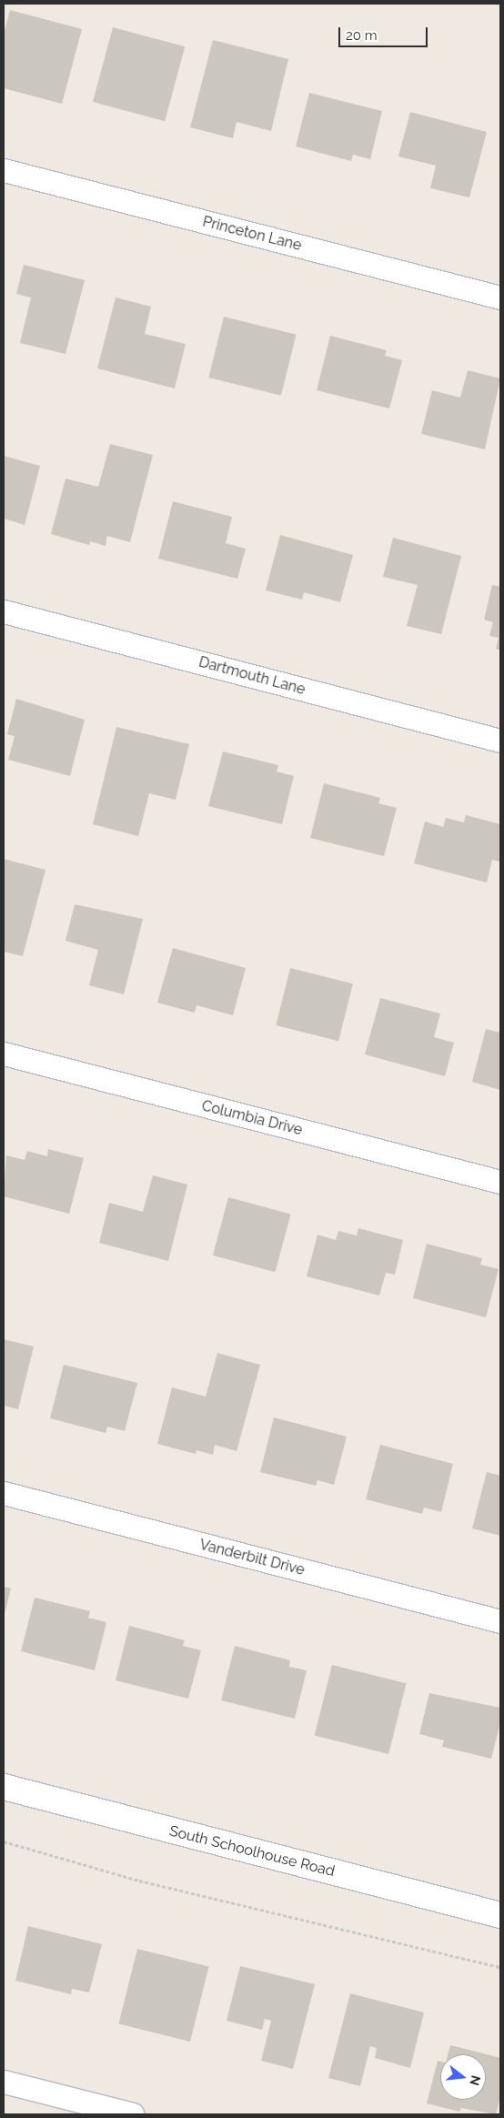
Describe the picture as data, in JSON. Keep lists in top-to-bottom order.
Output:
{
  "streets": {
    "street": [
      "Princeton Lane",
      "Dartmouth Lane",
      "Columbia Drive",
      "Vanderbilt Drive",
      "South Schoolhouse Road"
    ]
  },
  "scale_bar": "20 m",
  "north": "right"
}
